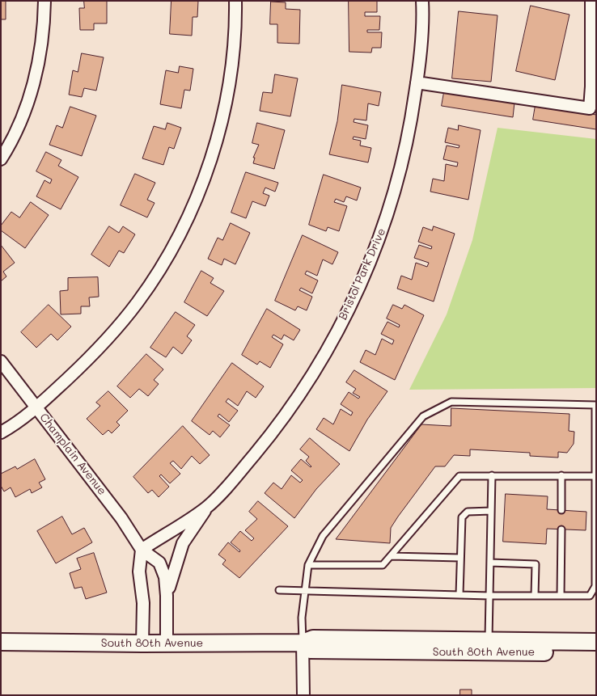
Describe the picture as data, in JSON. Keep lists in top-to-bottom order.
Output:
{
  "streets": {
    "street": ["Bristol Park Drive", "Champlain Avenue", "South 80th Avenue"]
  },
  "crossings": [
    ["Bristol Park Drive", "Champlain Avenue"],
    ["Champlain Avenue", "South 80th Avenue"]
  ]
}
